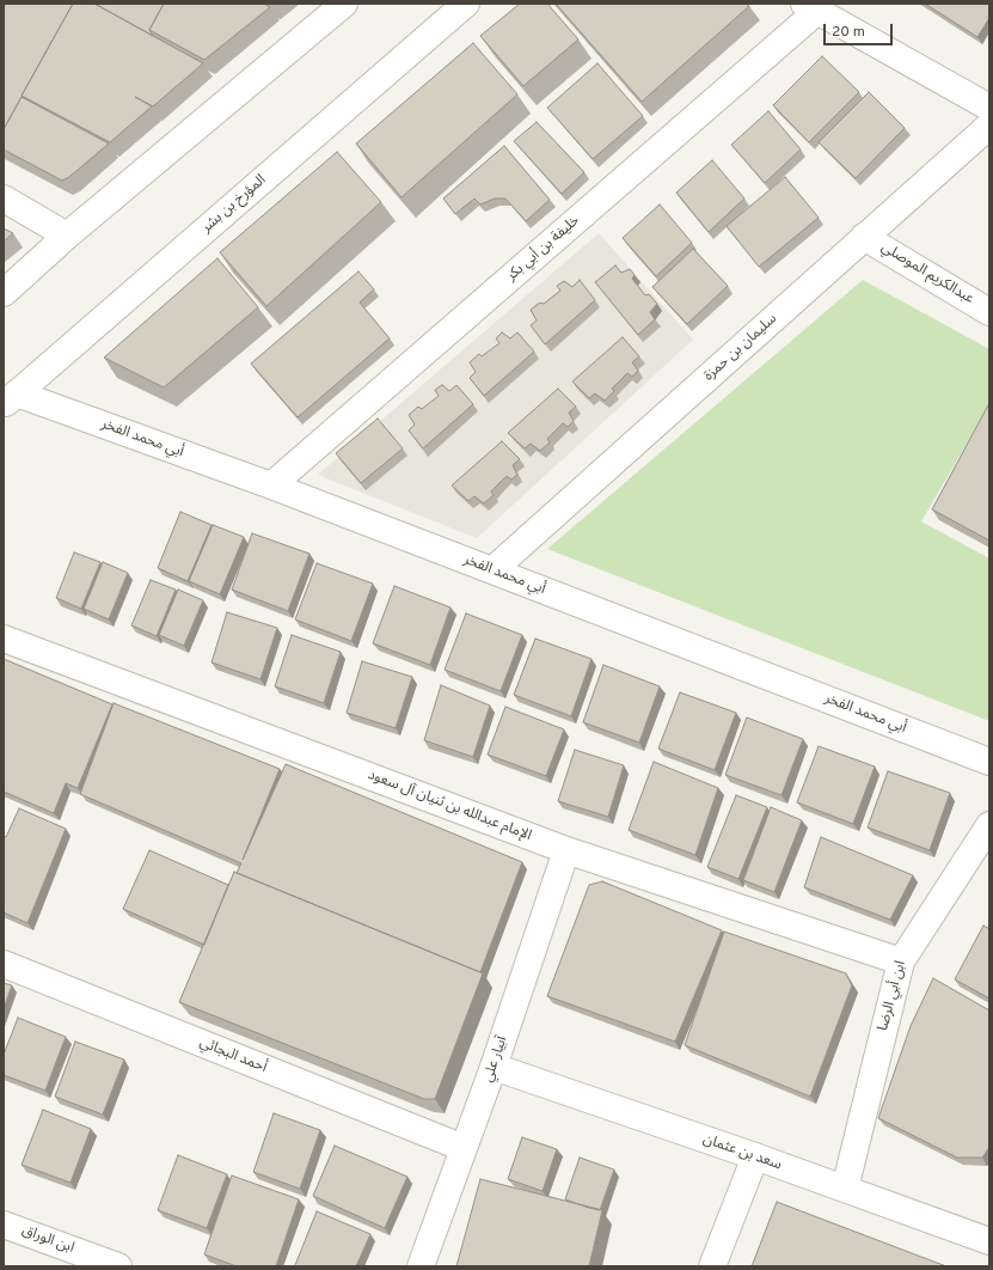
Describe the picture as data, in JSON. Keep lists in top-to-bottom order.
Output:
{
  "streets": {
    "street": [
      "المؤرخ بن بشر",
      "خليفة بن أبي بكر",
      "عبدالكريم الموصلي",
      "سليمان بن حمزة",
      "أبي محمد الفخر",
      "الإمام عبدالله بن ثنيان آل سعود",
      "ابن أبي الرضا",
      "أحمد البجائي",
      "آبيار علي",
      "سعد بن عثمان",
      "ابن الوراق"
    ]
  },
  "crossings": [
    ["المؤرخ بن بشر", "أبي محمد الفخر"],
    ["خليفة بن أبي بكر", "أبي محمد الفخر"],
    ["عبدالكريم الموصلي", "سليمان بن حمزة"],
    ["سليمان بن حمزة", "أبي محمد الفخر"],
    ["الإمام عبدالله بن ثنيان آل سعود", "ابن أبي الرضا"],
    ["الإمام عبدالله بن ثنيان آل سعود", "آبيار علي"],
    ["ابن أبي الرضا", "سعد بن عثمان"],
    ["أحمد البجائي", "آبيار علي"],
    ["آبيار علي", "سعد بن عثمان"]
  ],
  "scale_bar": "20 m"
}
